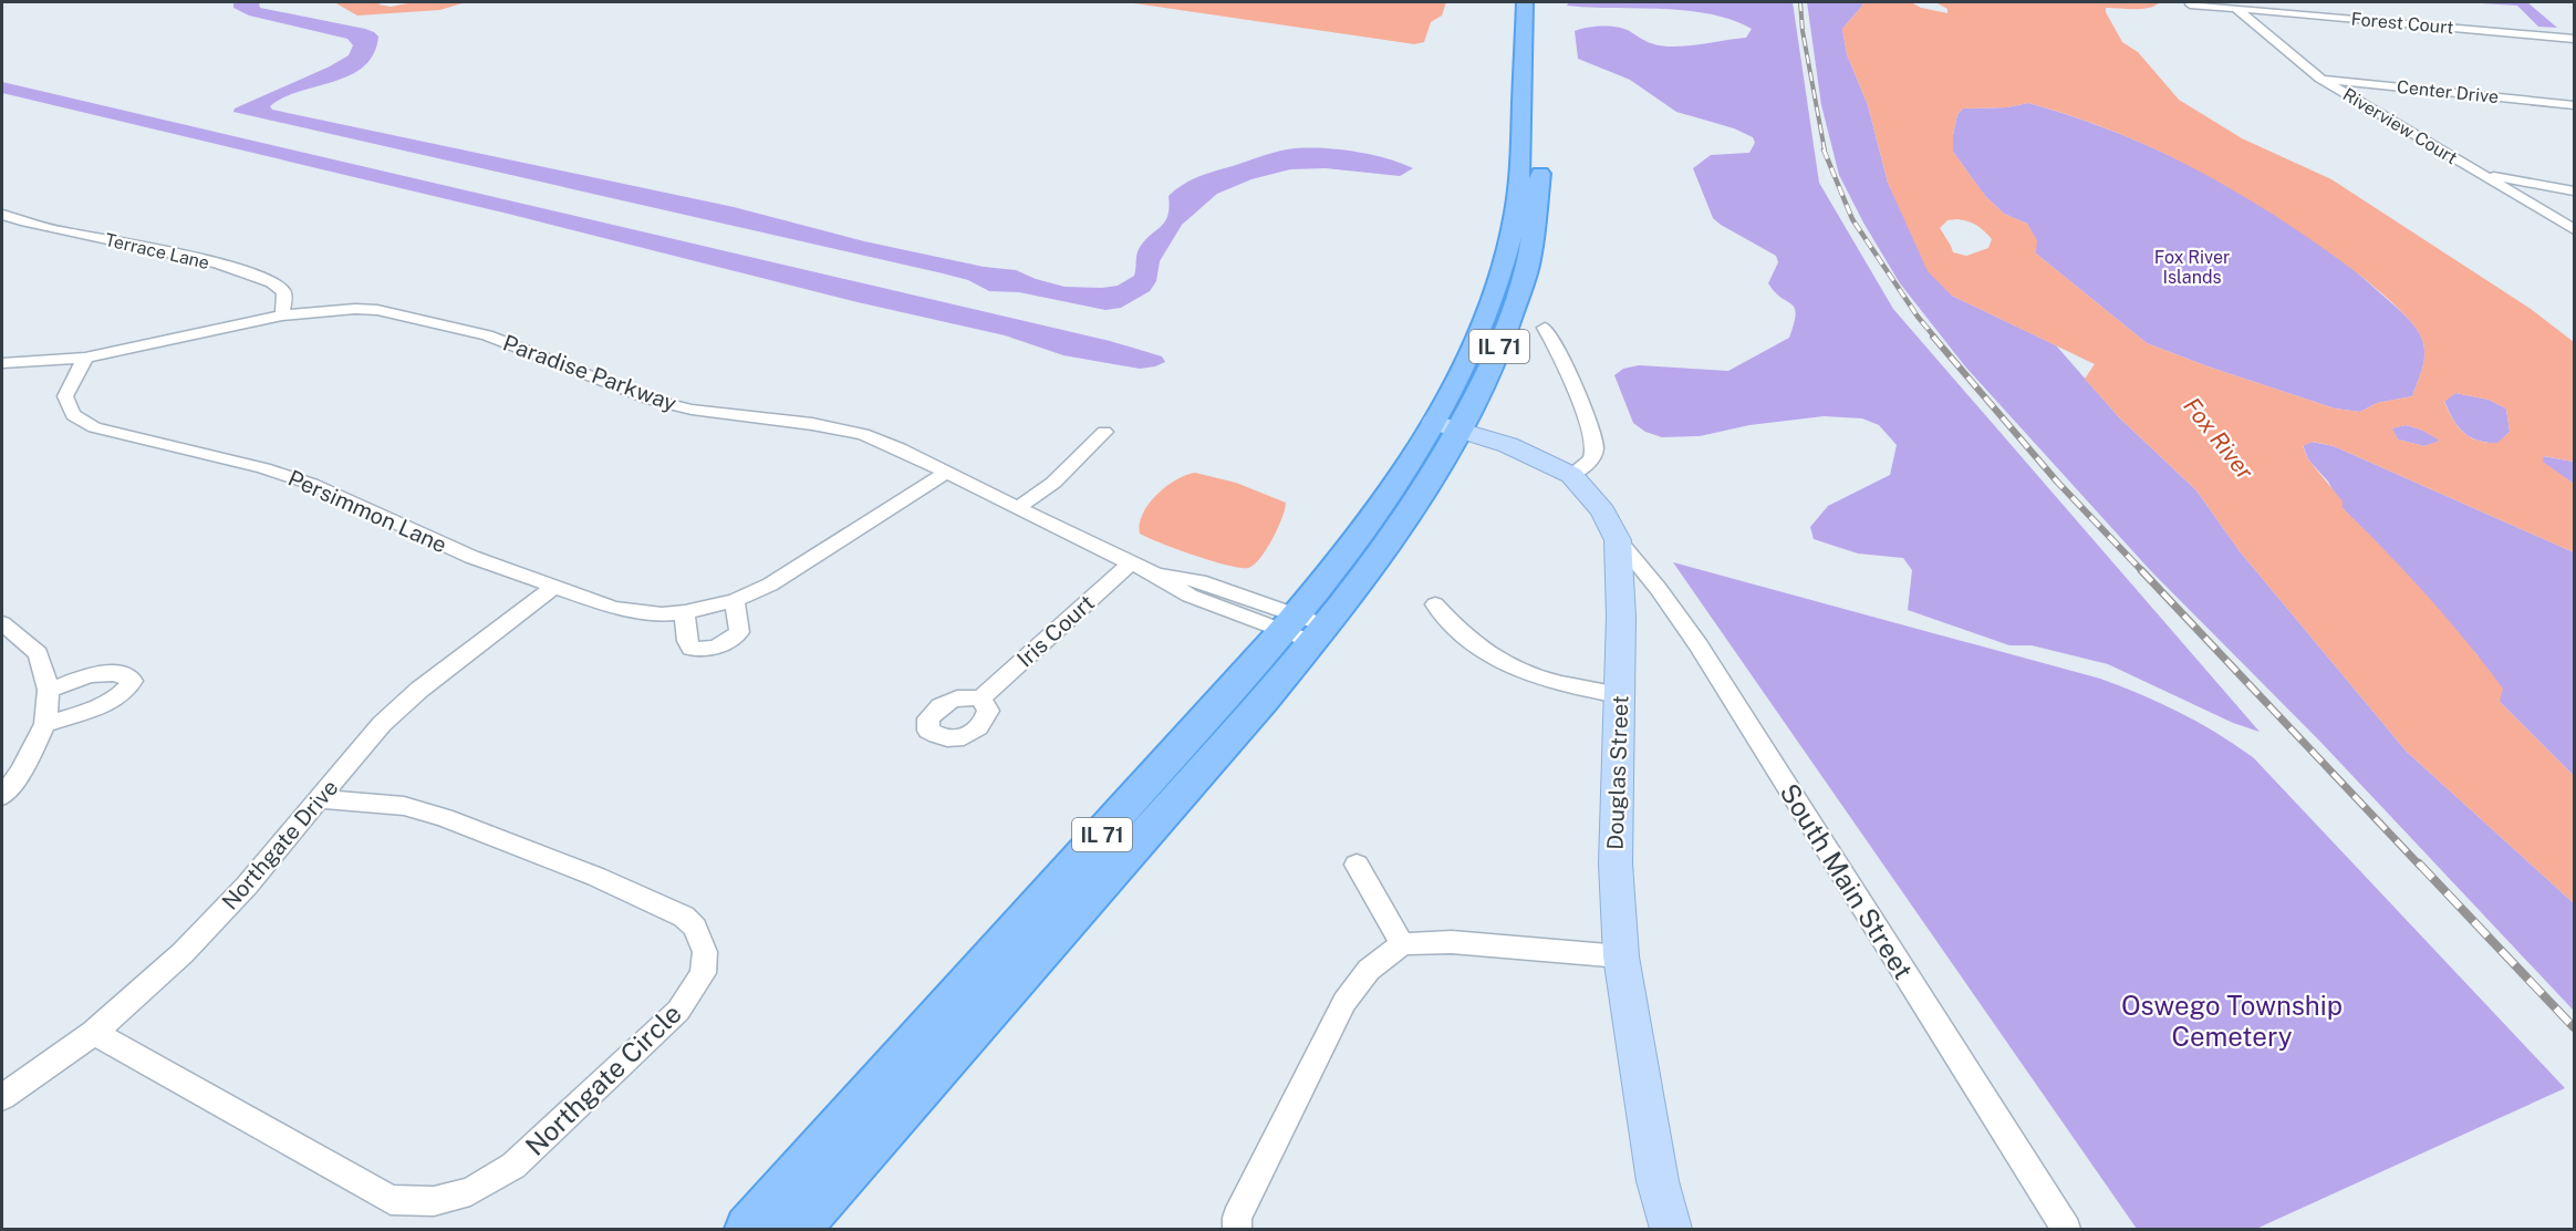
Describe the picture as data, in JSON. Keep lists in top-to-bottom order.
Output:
{
  "streets": {
    "main road": ["IL 71"],
    "street": [
      "Forest Court",
      "Center Drive",
      "Riverview Court",
      "Terrace Lane",
      "Paradise Parkway",
      "Persimmon Lane",
      "Iris Court",
      "Douglas Street",
      "Northgate Drive",
      "South Main Street",
      "Northgate Circle"
    ]
  },
  "crossings": [
    ["Forest Court", "Riverview Court"],
    ["Center Drive", "Riverview Court"],
    ["Terrace Lane", "Paradise Parkway"],
    ["IL 71", "Paradise Parkway"],
    ["IL 71", "Douglas Street"],
    ["Paradise Parkway", "Persimmon Lane"],
    ["Paradise Parkway", "Iris Court"],
    ["Persimmon Lane", "Northgate Drive"],
    ["Douglas Street", "South Main Street"],
    ["Northgate Drive", "Northgate Circle"]
  ],
  "water": ["Fox River"],
  "parks": ["Fox River Islands", "Oswego Township Cemetery"]
}
